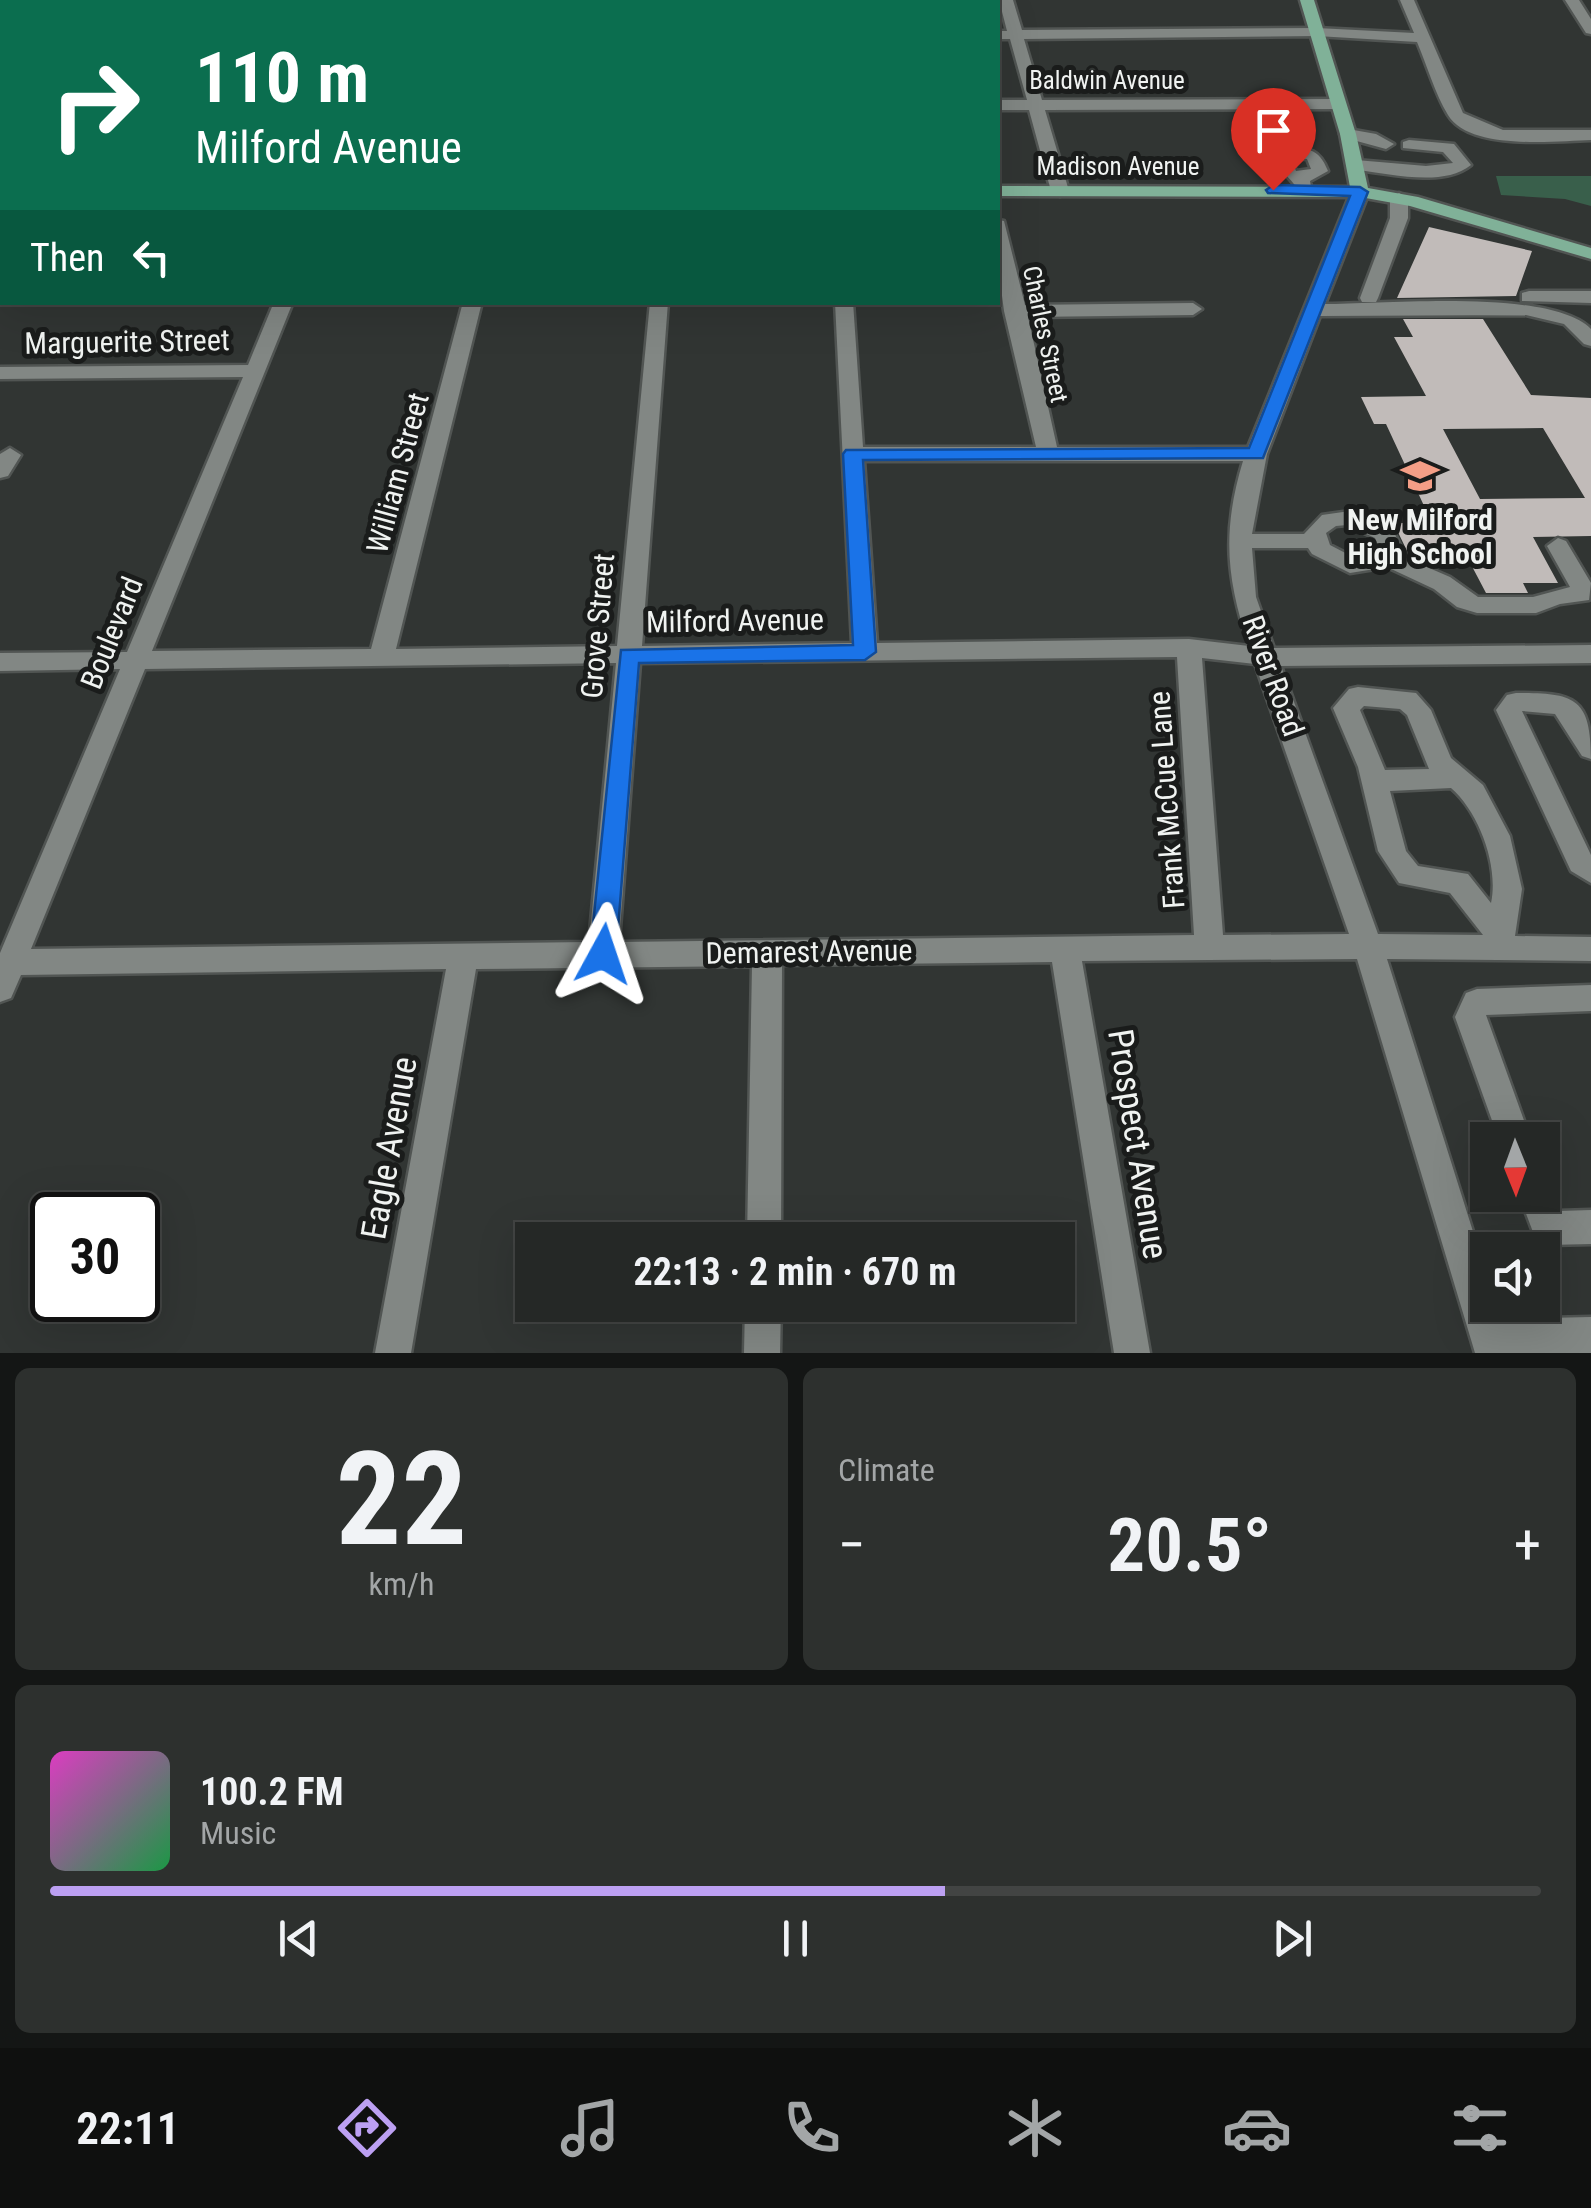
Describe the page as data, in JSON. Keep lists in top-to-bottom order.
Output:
{
  "streets": {
    "main road": ["Madison Avenue", "River Road"],
    "street": [
      "Baldwin Avenue",
      "Charles Street",
      "Marguerite Street",
      "William Street",
      "Milford Avenue",
      "Grove Street",
      "Boulevard",
      "Frank McCue Lane",
      "Demarest Avenue",
      "Prospect Avenue",
      "Eagle Avenue"
    ]
  },
  "crossings": [
    ["Baldwin Avenue", "River Road"],
    ["Madison Avenue", "River Road"],
    ["Marguerite Street", "Boulevard"],
    ["William Street", "Milford Avenue"],
    ["Milford Avenue", "Grove Street"],
    ["Milford Avenue", "Boulevard"],
    ["Milford Avenue", "River Road"],
    ["Milford Avenue", "Frank McCue Lane"],
    ["Grove Street", "Demarest Avenue"],
    ["Boulevard", "Demarest Avenue"],
    ["River Road", "Demarest Avenue"],
    ["Frank McCue Lane", "Demarest Avenue"],
    ["Demarest Avenue", "Prospect Avenue"],
    ["Demarest Avenue", "Eagle Avenue"]
  ],
  "places": {
    "school or university": ["New Milford High School"]
  },
  "north": "bottom",
  "page": {
    "turn": ["110 m", "Milford Avenue"],
    "then": "Then",
    "limit": "30",
    "trip": "22:13 · 2 min · 670 m",
    "tile": [
      ["22", "km/h"],
      "Climate"
    ],
    "heat": ["−", "20.5°", "+"],
    "song": ["100.2 FM", "Music"],
    "tabs": "22:11"
  }
}
